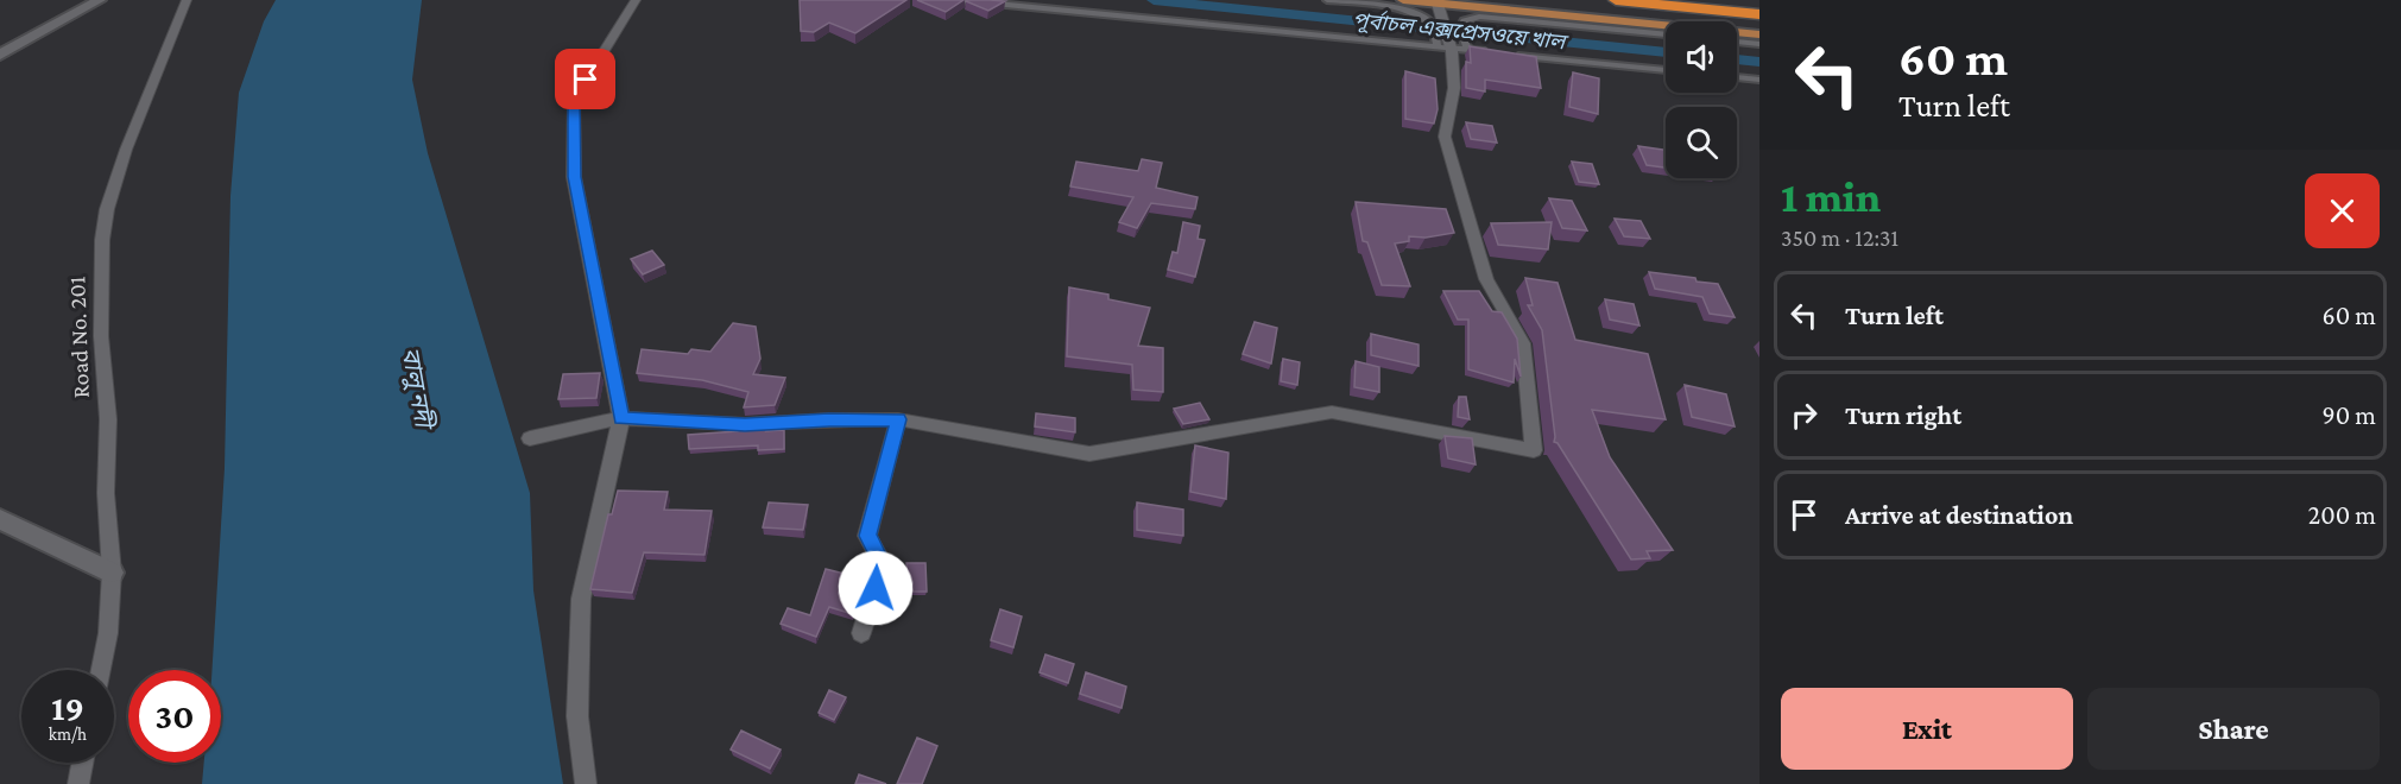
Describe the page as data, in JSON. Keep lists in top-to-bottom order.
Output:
{
  "streets": {
    "street": ["Road No. 201"]
  },
  "water": ["পূর্বাচল এক্সপ্রেসওয়ে খাল", "বালু নদী"],
  "page": {
    "turn": ["60 m", "Turn left"],
    "heading": ["1 min", "350 m · 12:31"],
    "list": [
      {
        "name": "Turn left",
        "value": "60 m"
      },
      {
        "name": "Turn right",
        "value": "90 m"
      },
      {
        "name": "Arrive at destination",
        "value": "200 m"
      }
    ],
    "speed": "19 km/h",
    "limit": "30",
    "buttons": ["Exit", "Share"]
  }
}
